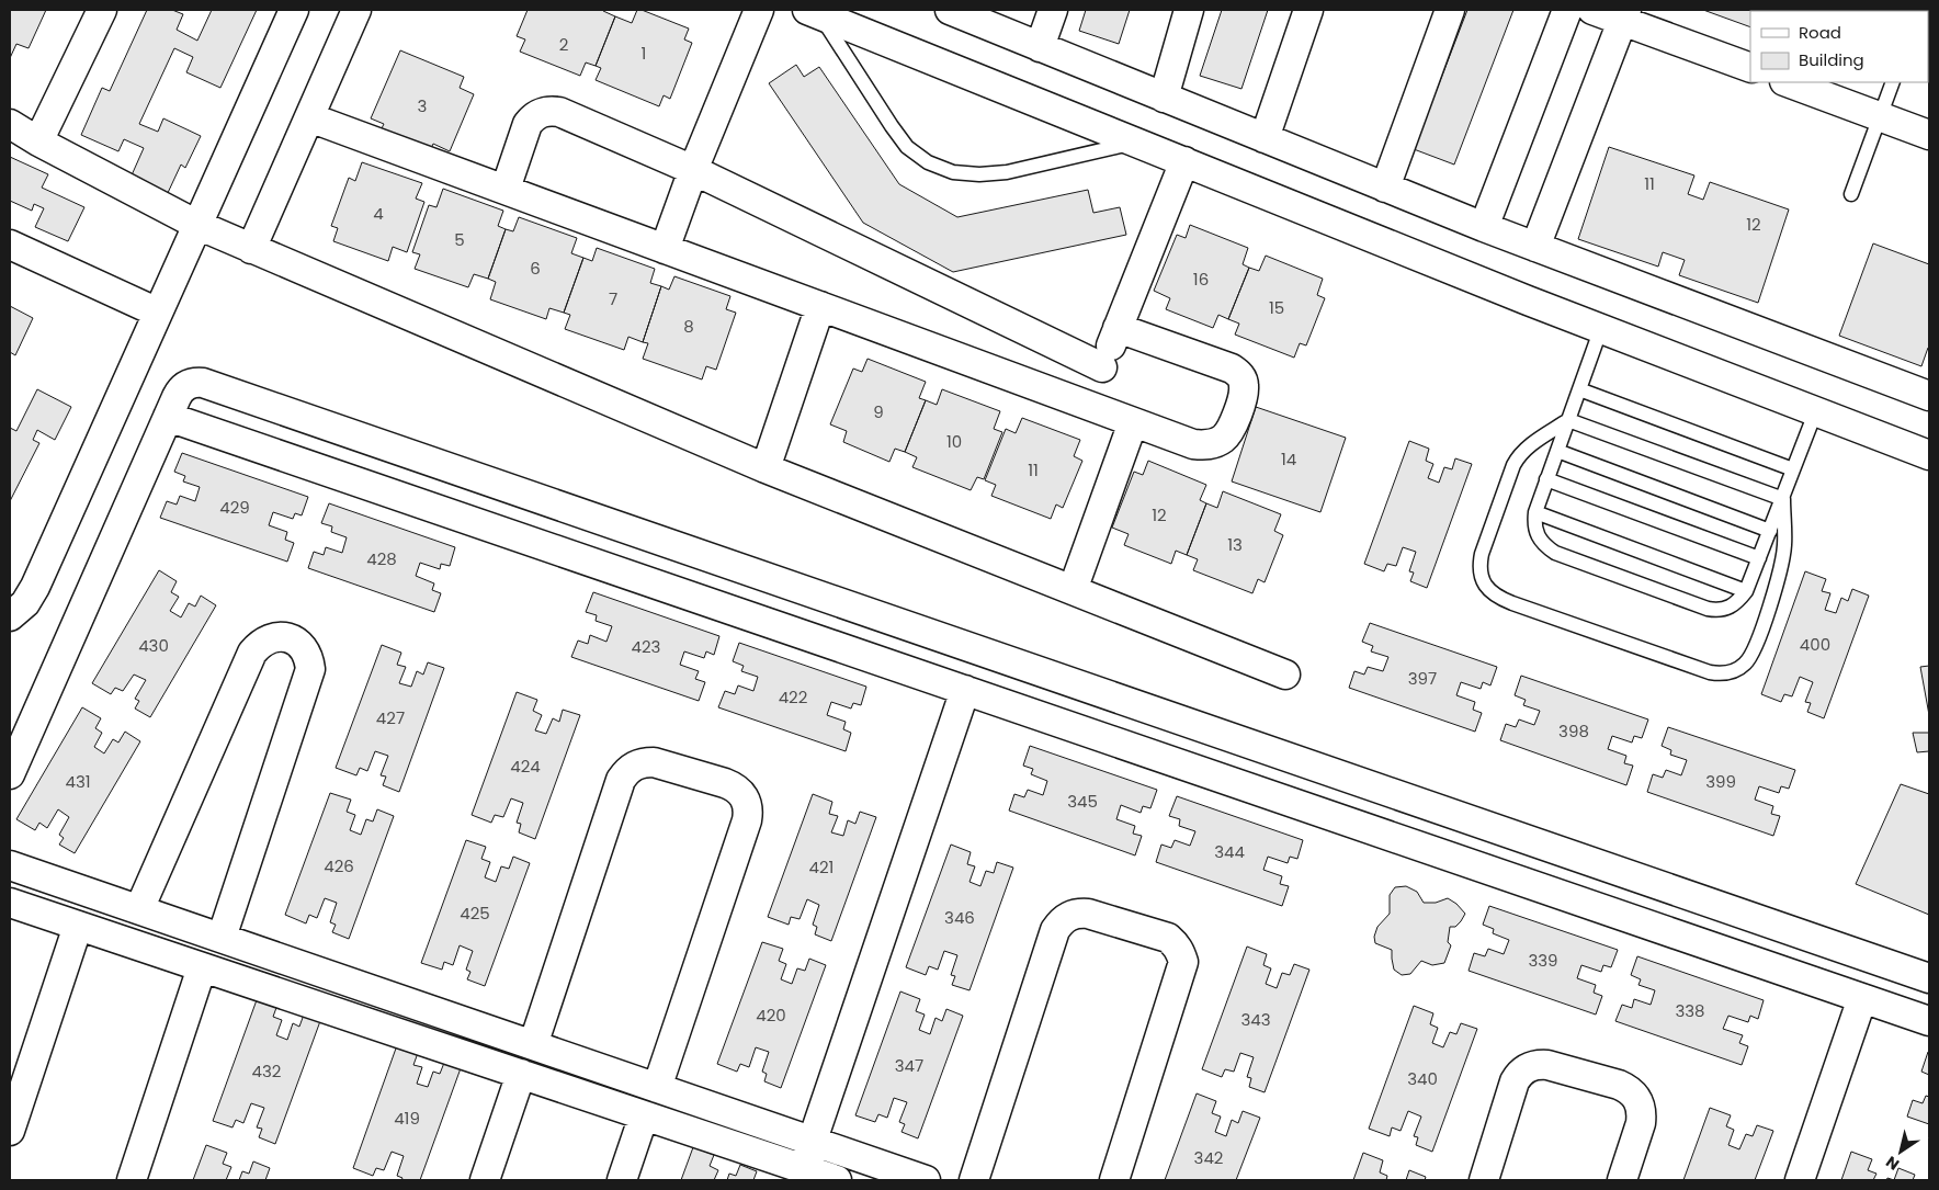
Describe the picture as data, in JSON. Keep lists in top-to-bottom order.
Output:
{
  "house_numbers": [
    "2",
    "1",
    "3",
    "11",
    "4",
    "12",
    "5",
    "6",
    "16",
    "7",
    "15",
    "8",
    "9",
    "10",
    "14",
    "11",
    "429",
    "12",
    "13",
    "428",
    "400",
    "430",
    "423",
    "397",
    "422",
    "427",
    "398",
    "424",
    "431",
    "399",
    "345",
    "344",
    "426",
    "421",
    "425",
    "346",
    "339",
    "338",
    "420",
    "343",
    "347",
    "432",
    "340",
    "419",
    "342"
  ],
  "legend": ["Road", "Building"],
  "north": "bottom left"
}
